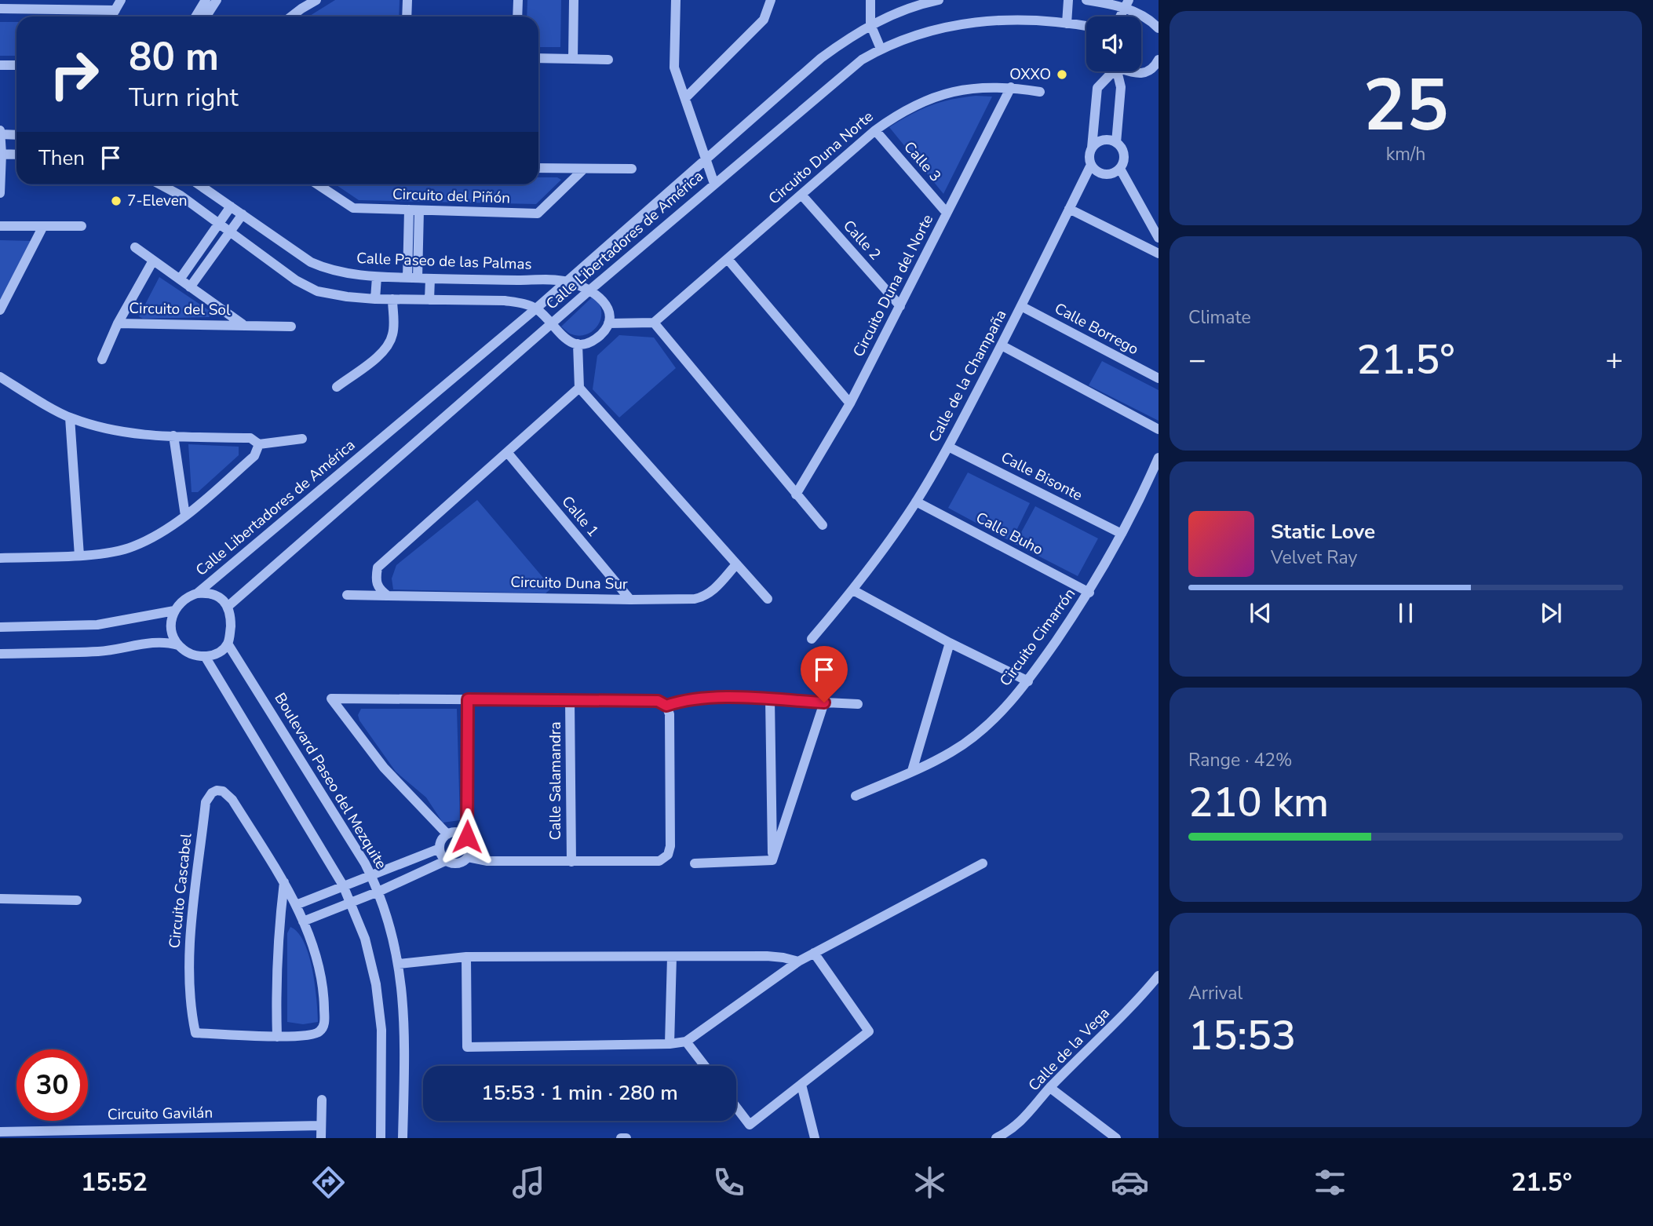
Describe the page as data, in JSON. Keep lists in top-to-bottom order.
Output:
{
  "streets": {
    "street": [
      "Circuito Duna Norte",
      "Calle 3",
      "Circuito del Piñón",
      "Calle Libertadores de América",
      "Calle 2",
      "Calle Paseo de las Palmas",
      "Circuito Duna del Norte",
      "Circuito del Sol",
      "Calle Borrego",
      "Calle de la Champaña",
      "Calle Bisonte",
      "Calle 1",
      "Calle Buho",
      "Circuito Duna Sur",
      "Circuito Cimarrón",
      "Boulevard Paseo del Mezquite",
      "Calle Salamandra",
      "Circuito Cascabel",
      "Calle de la Vega",
      "Circuito Gavilán"
    ]
  },
  "crossings": [
    ["Circuito Duna Norte", "Calle 3"],
    ["Circuito Duna Norte", "Calle 2"],
    ["Circuito Duna Norte", "Circuito Duna del Norte"],
    ["Calle 3", "Circuito Duna del Norte"],
    ["Calle Libertadores de América", "Calle Paseo de las Palmas"],
    ["Calle Libertadores de América", "Boulevard Paseo del Mezquite"],
    ["Calle 2", "Circuito Duna del Norte"],
    ["Calle Paseo de las Palmas", "Circuito del Sol"],
    ["Calle Borrego", "Calle de la Champaña"],
    ["Calle de la Champaña", "Calle Bisonte"],
    ["Calle de la Champaña", "Calle Buho"],
    ["Calle Bisonte", "Circuito Cimarrón"],
    ["Calle 1", "Circuito Duna Sur"],
    ["Calle Buho", "Circuito Cimarrón"]
  ],
  "places": ["OXXO", "7-Eleven"],
  "page": {
    "tile": [
      ["25", "km/h"],
      "Climate",
      ["Range · 42%", "210 km"],
      ["Arrival", "15:53"]
    ],
    "turn": ["80 m", "Turn right"],
    "then": "Then",
    "heat": ["−", "21.5°", "+"],
    "song": ["Static Love", "Velvet Ray"],
    "limit": "30",
    "trip": "15:53 · 1 min · 280 m",
    "tabs": ["15:52", "21.5°"]
  }
}
